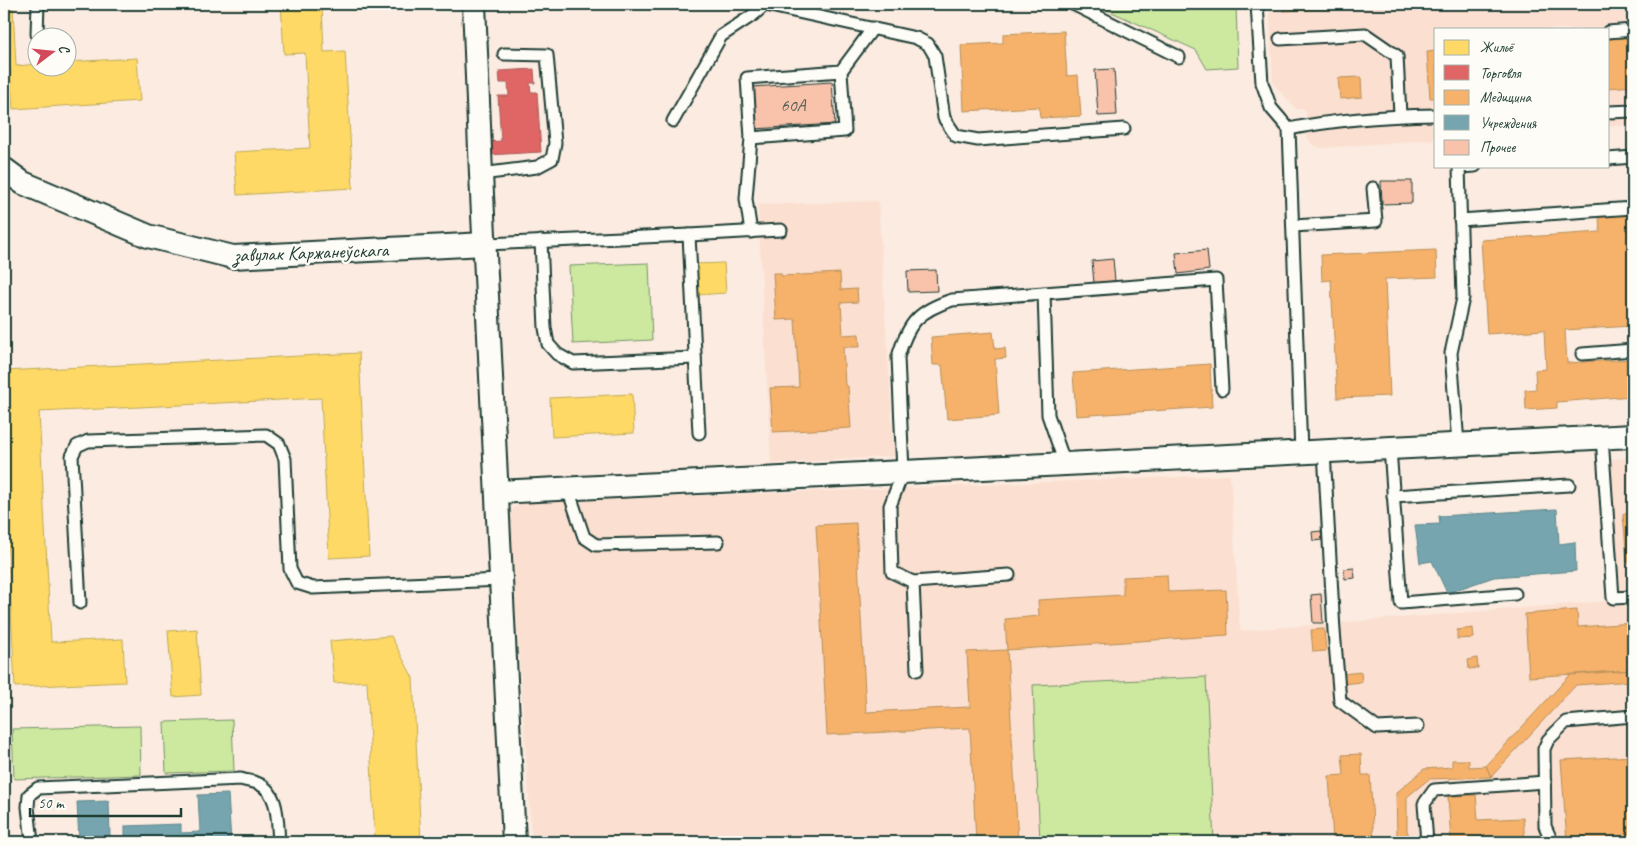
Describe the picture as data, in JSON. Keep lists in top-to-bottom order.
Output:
{
  "streets": {
    "street": ["завулак Каржанеўскага"]
  },
  "house_numbers": ["60А"],
  "legend": [
    "Жильё",
    "Торговля",
    "Медицина",
    "Учреждения",
    "Прочее"
  ],
  "scale_bar": "50 m",
  "north": "right"
}
